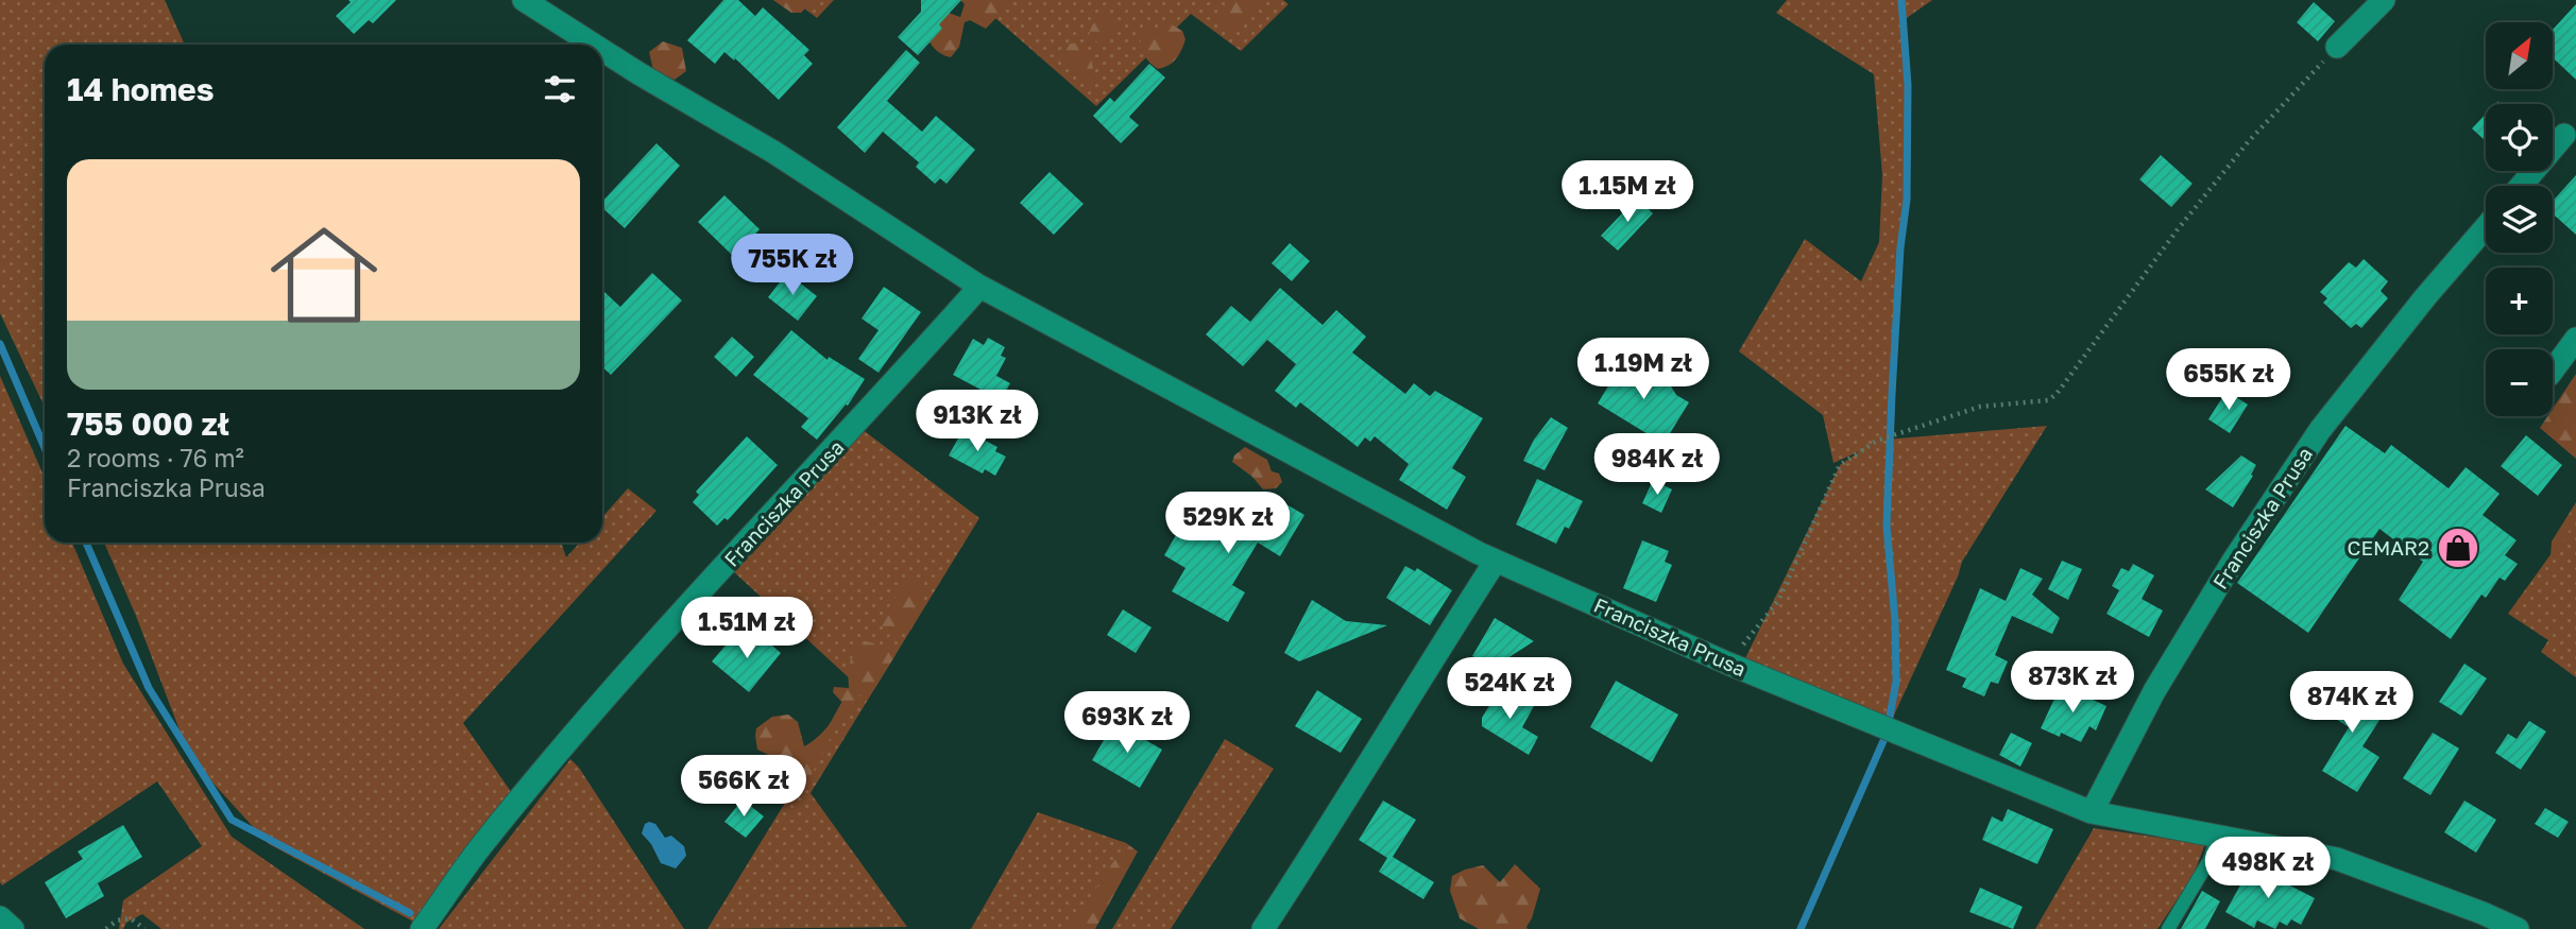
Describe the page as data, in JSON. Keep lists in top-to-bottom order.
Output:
{
  "streets": {
    "street": ["Franciszka Prusa"]
  },
  "places": {
    "shop": ["CEMAR2"]
  },
  "north": "top right",
  "page": {
    "map_buttons": ["+", "−"],
    "heading": "14 homes",
    "list": [
      {
        "name": "755 000 zł",
        "note": "2 rooms · 76 m² · Franciszka Prusa"
      }
    ],
    "price": [
      "1.15M zł",
      "755K zł",
      "1.19M zł",
      "655K zł",
      "913K zł",
      "984K zł",
      "529K zł",
      "1.51M zł",
      "873K zł",
      "524K zł",
      "874K zł",
      "693K zł",
      "566K zł",
      "498K zł"
    ]
  }
}
